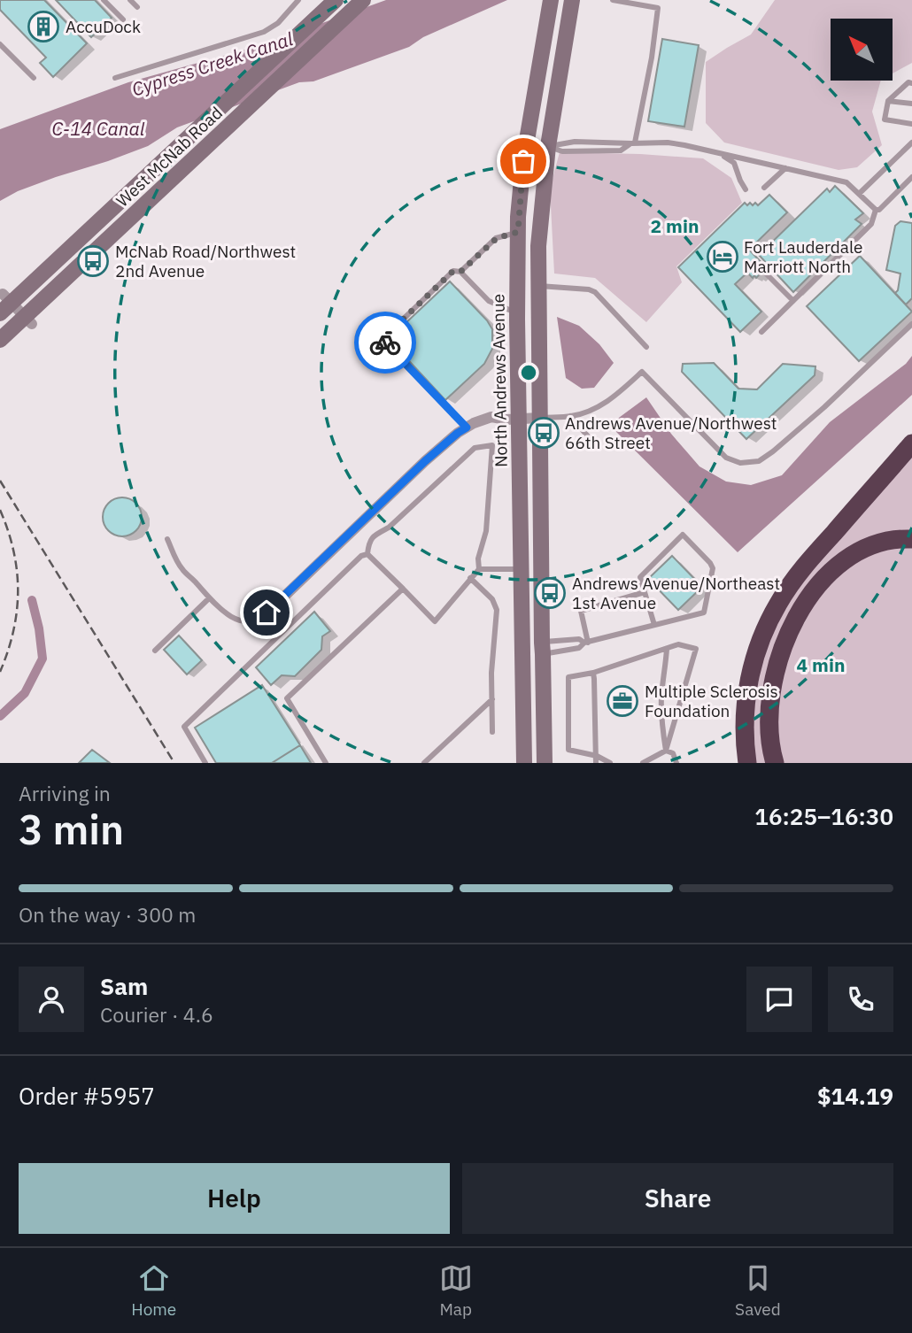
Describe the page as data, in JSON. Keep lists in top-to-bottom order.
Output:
{
  "streets": {
    "main road": ["West McNab Road", "North Andrews Avenue"]
  },
  "water": ["Cypress Creek Canal", "C-14 Canal"],
  "places": {
    "building": ["AccuDock"],
    "hotel": ["Fort Lauderdale Marriott North"],
    "bus stop": ["McNab Road/Northwest 2nd Avenue", "Andrews Avenue/Northwest 66th Street", "Andrews Avenue/Northeast 1st Avenue"],
    "office": ["Multiple Sclerosis Foundation"]
  },
  "north": "top left",
  "page": {
    "heading": ["3 min", "Arriving in", "16:25–16:30"],
    "panel": [
      "Sam",
      "Courier · 4.6",
      "Order #5957",
      "$14.19"
    ],
    "bar": "On the way · 300 m",
    "buttons": ["Help", "Share"],
    "tabs": ["Home", "Map", "Saved"]
  },
  "rings": ["2 min", "4 min"]
}
